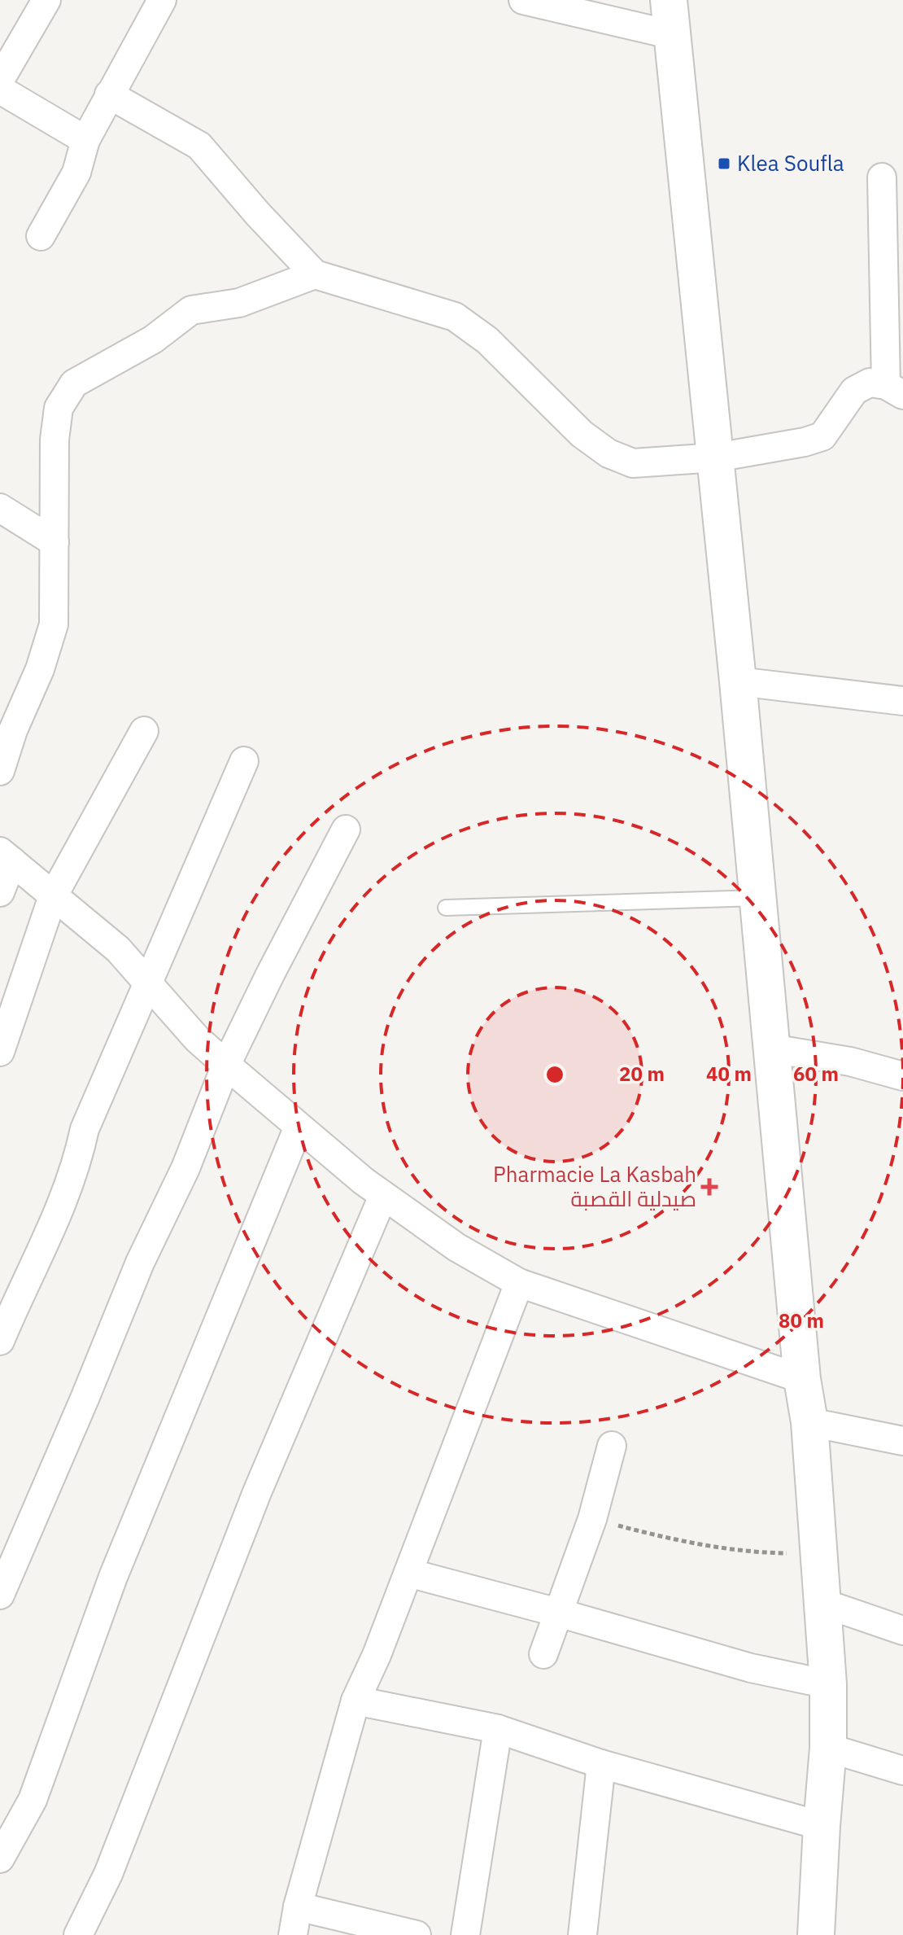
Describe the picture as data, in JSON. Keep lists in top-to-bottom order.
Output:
{
  "places": {
    "transit": ["Klea Soufla"],
    "health": ["Pharmacie La Kasbah صيدلية القصبة"]
  },
  "rings": [
    "20 m",
    "40 m",
    "60 m",
    "80 m"
  ]
}
